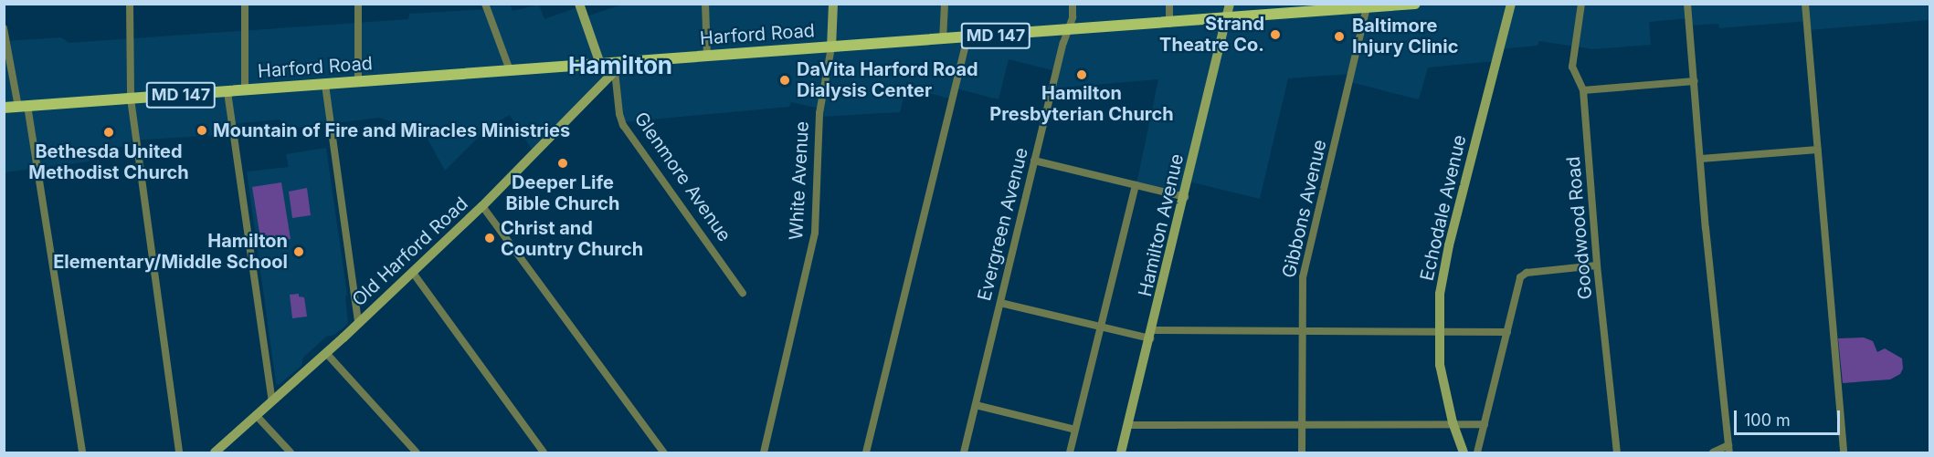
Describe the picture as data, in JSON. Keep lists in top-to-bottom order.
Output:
{
  "streets": {
    "main road": ["Harford Road", "MD 147"],
    "street": [
      "Glenmore Avenue",
      "White Avenue",
      "Echodale Avenue",
      "Gibbons Avenue",
      "Evergreen Avenue",
      "Hamilton Avenue",
      "Goodwood Road",
      "Old Harford Road"
    ]
  },
  "crossings": [
    ["Harford Road", "Glenmore Avenue"],
    ["Harford Road", "White Avenue"],
    ["Harford Road", "Gibbons Avenue"],
    ["Harford Road", "Evergreen Avenue"],
    ["Harford Road", "Hamilton Avenue"],
    ["Harford Road", "Old Harford Road"],
    ["Glenmore Avenue", "Old Harford Road"]
  ],
  "districts": ["Hamilton"],
  "places": [
    "Strand Theatre Co.",
    "Baltimore Injury Clinic",
    "Hamilton Presbyterian Church",
    "DaVita Harford Road Dialysis Center",
    "Mountain of Fire and Miracles Ministries",
    "Bethesda United Methodist Church",
    "Deeper Life Bible Church",
    "Christ and Country Church",
    "Hamilton Elementary/Middle School"
  ],
  "scale_bar": "100 m"
}
